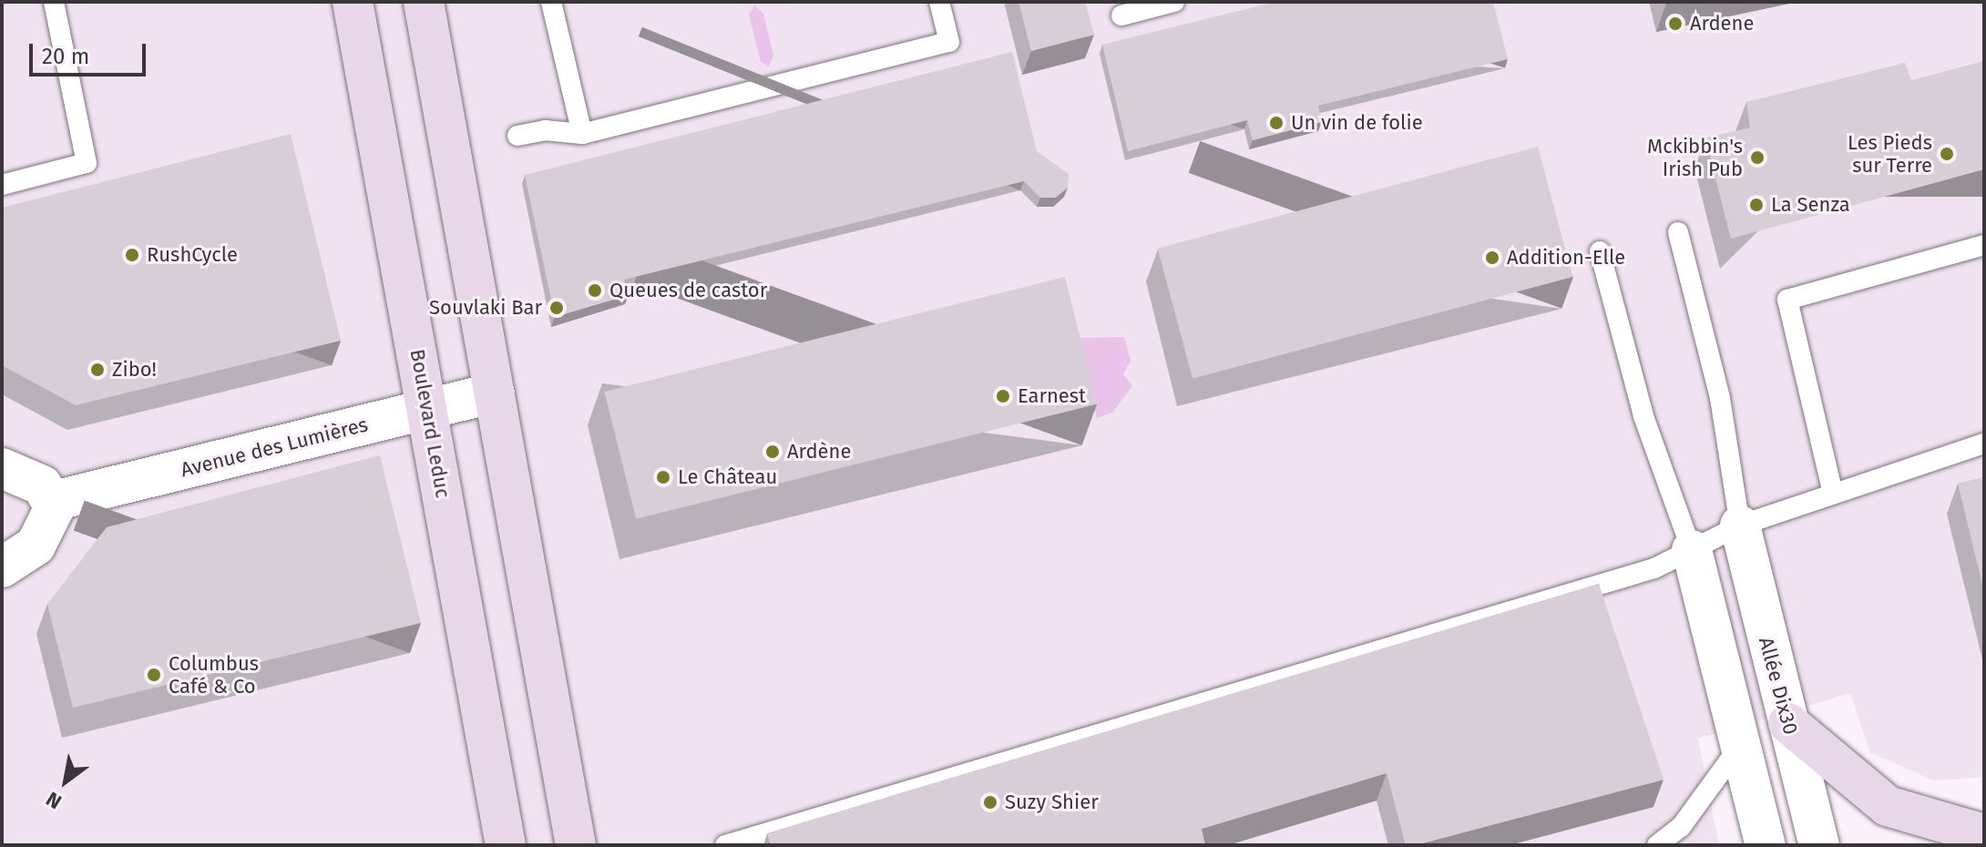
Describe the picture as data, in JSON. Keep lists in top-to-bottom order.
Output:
{
  "streets": {
    "street": ["Boulevard Leduc", "Avenue des Lumières", "Allée Dix30"]
  },
  "crossings": [
    ["Boulevard Leduc", "Avenue des Lumières"]
  ],
  "places": [
    "Ardene",
    "Un vin de folie",
    "Les Pieds sur Terre",
    "Mckibbin's Irish Pub",
    "La Senza",
    "RushCycle",
    "Addition-Elle",
    "Queues de castor",
    "Souvlaki Bar",
    "Zibo!",
    "Earnest",
    "Ardène",
    "Le Château",
    "Columbus Café & Co",
    "Suzy Shier"
  ],
  "scale_bar": "20 m",
  "north": "bottom left"
}
